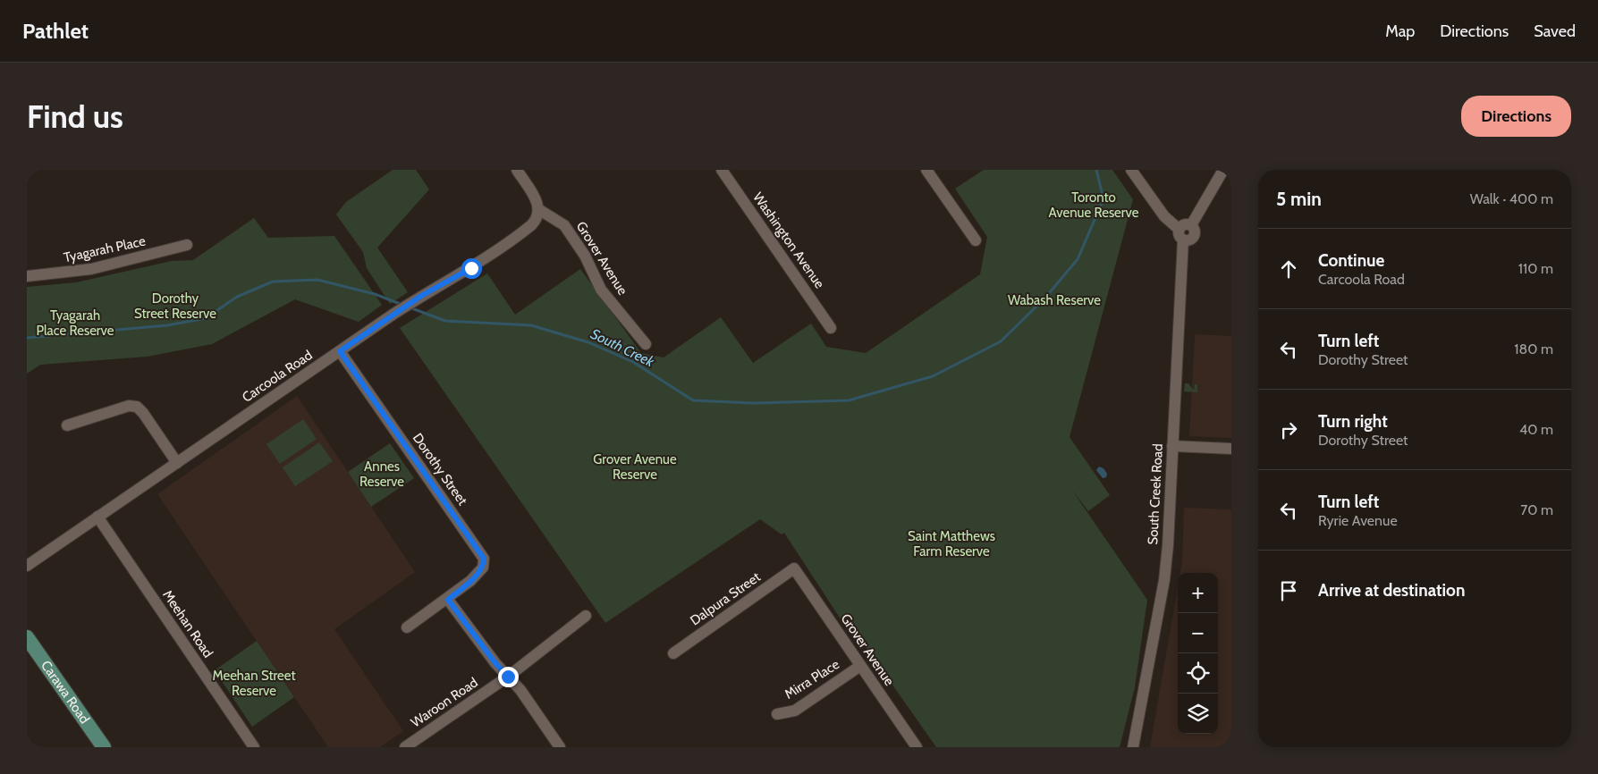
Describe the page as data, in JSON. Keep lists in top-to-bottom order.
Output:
{
  "streets": {
    "main road": ["Carawa Road"],
    "street": [
      "Washington Avenue",
      "Tyagarah Place",
      "Grover Avenue",
      "Carcoola Road",
      "Dorothy Street",
      "South Creek Road",
      "Dalpura Street",
      "Meehan Road",
      "Mirra Place",
      "Waroon Road"
    ]
  },
  "crossings": [
    ["Grover Avenue", "Carcoola Road"],
    ["Grover Avenue", "Dalpura Street"],
    ["Grover Avenue", "Mirra Place"],
    ["Carcoola Road", "Dorothy Street"],
    ["Carcoola Road", "Meehan Road"]
  ],
  "water": ["South Creek"],
  "parks": [
    "Toronto Avenue Reserve",
    "Dorothy Street Reserve",
    "Wabash Reserve",
    "Tyagarah Place Reserve",
    "Grover Avenue Reserve",
    "Annes Reserve",
    "Saint Matthews Farm Reserve",
    "Meehan Street Reserve"
  ],
  "page": {
    "header": "Pathlet",
    "nav": ["Map", "Directions", "Saved"],
    "buttons": "Directions",
    "title": "Find us",
    "heading": ["5 min", "Walk · 400 m"],
    "list": [
      ["Continue", "Carcoola Road", "110 m"],
      ["Turn left", "Dorothy Street", "180 m"],
      ["Turn right", "Dorothy Street", "40 m"],
      ["Turn left", "Ryrie Avenue", "70 m"],
      "Arrive at destination"
    ],
    "map_buttons": ["+", "−"]
  }
}
